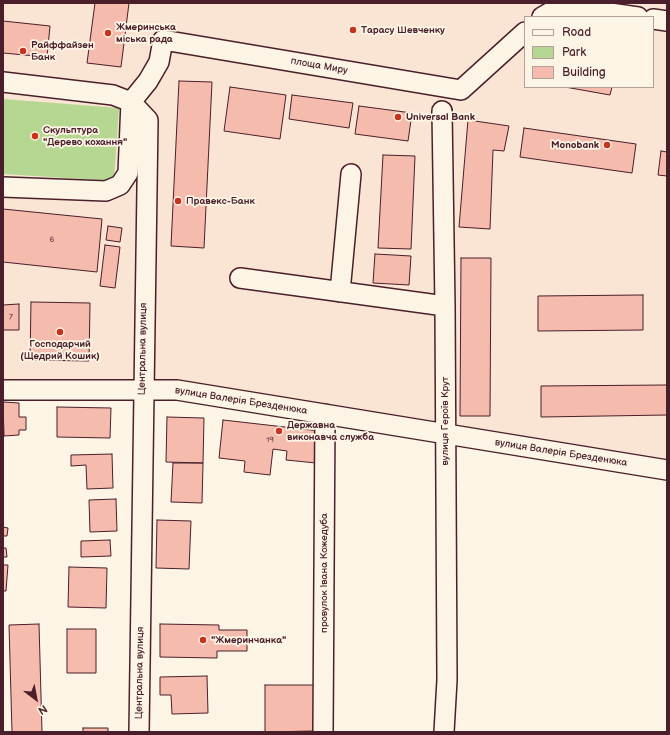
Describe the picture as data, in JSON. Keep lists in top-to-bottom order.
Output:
{
  "streets": {
    "street": [
      "площа Миру",
      "Центральна вулиця",
      "вулиця Валерія Брезденюка",
      "вулиця Героїв Крут",
      "провулок Івана Кожедуба"
    ]
  },
  "crossings": [
    ["площа Миру", "Центральна вулиця"],
    ["Центральна вулиця", "вулиця Валерія Брезденюка"],
    ["вулиця Валерія Брезденюка", "вулиця Героїв Крут"],
    ["вулиця Валерія Брезденюка", "провулок Івана Кожедуба"]
  ],
  "places": [
    "Тарасу Шевченку",
    "Жмеринська міська рада",
    "Райффайзен Банк",
    "Universal Bank",
    "Скульптура \"Дерево кохання\"",
    "Monobank",
    "Правекс-Банк",
    "Господарчий (Щедрий Кошик)",
    "Державна виконавча служба",
    "\"Жмеринчанка\""
  ],
  "house_numbers": ["6", "7", "19"],
  "legend": ["Road", "Park", "Building"],
  "north": "bottom right"
}
